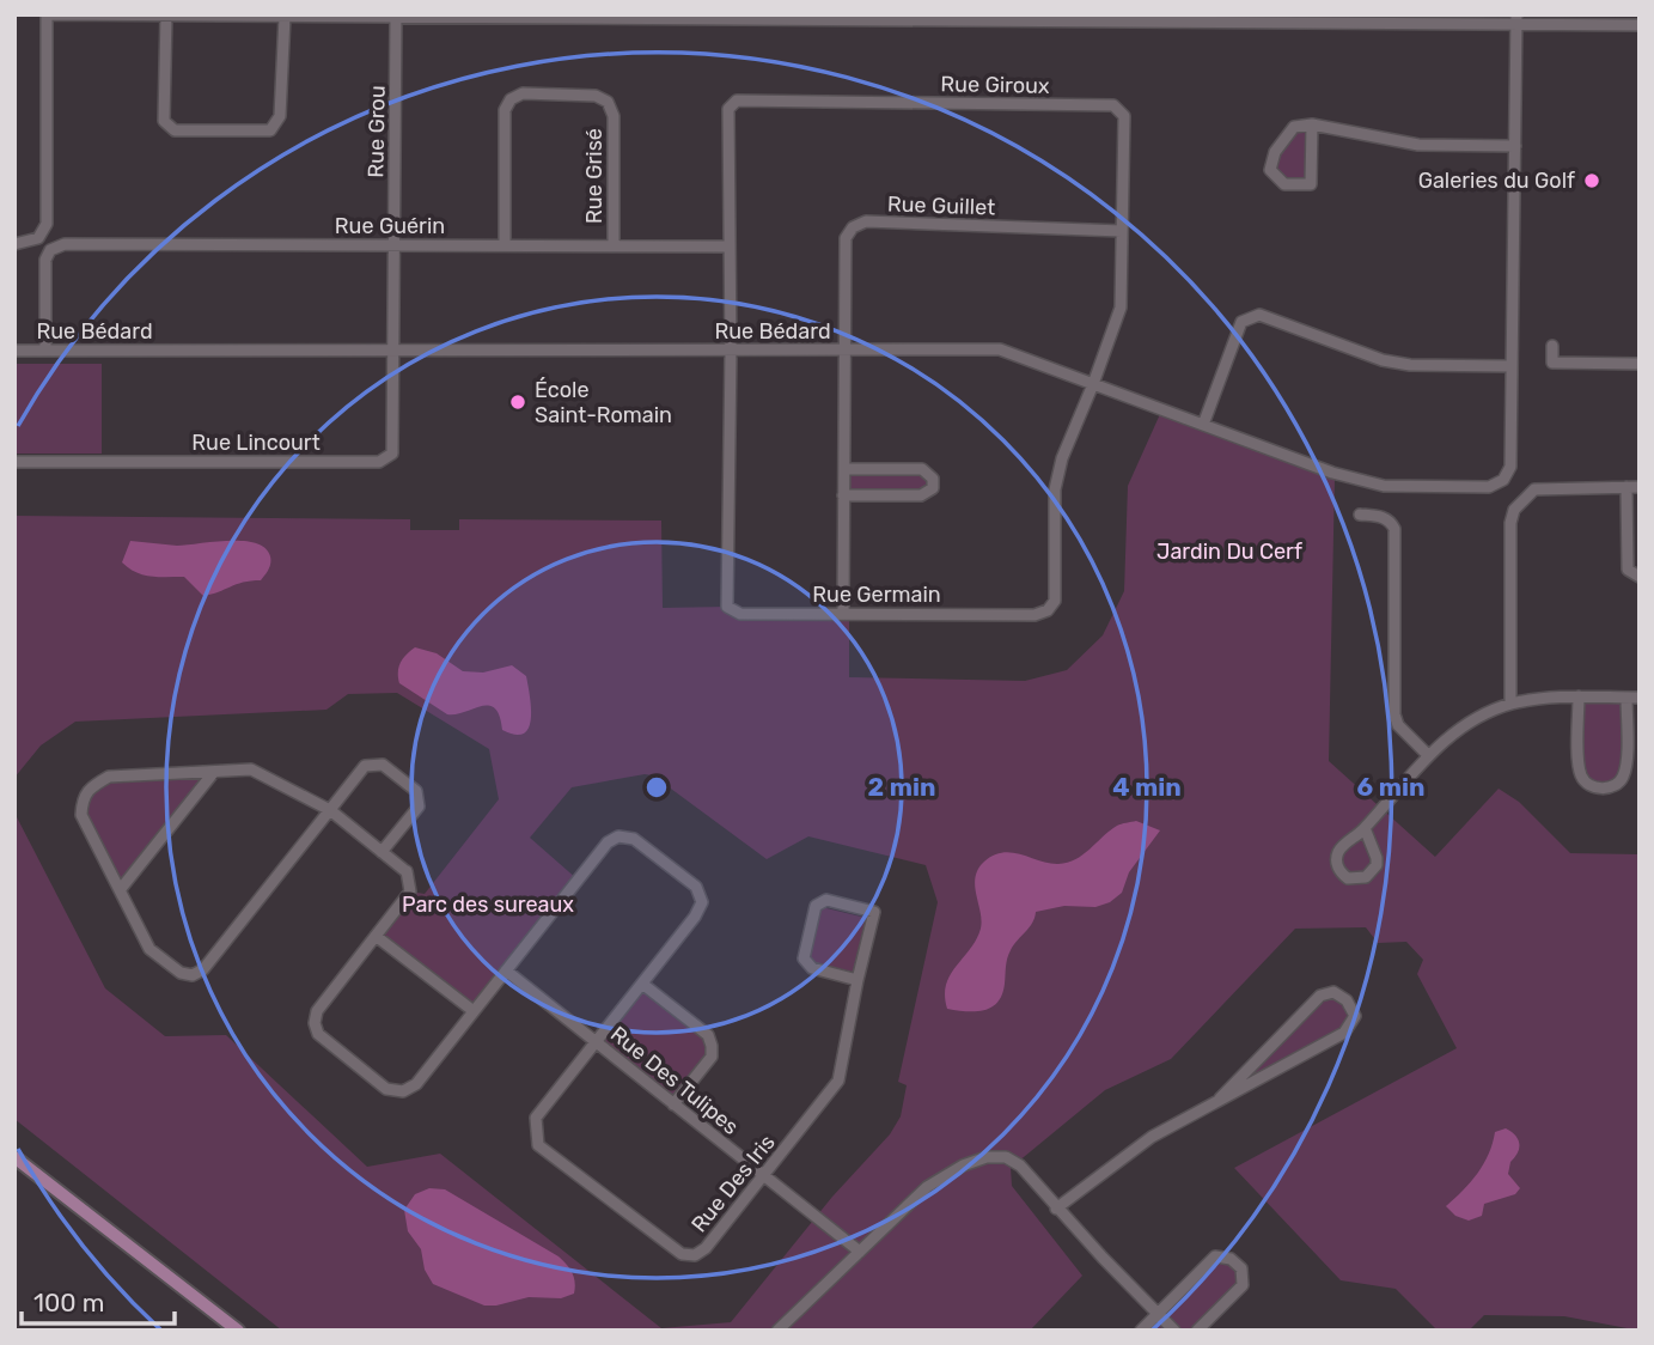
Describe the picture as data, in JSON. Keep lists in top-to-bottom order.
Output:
{
  "streets": {
    "street": [
      "Rue Giroux",
      "Rue Grou",
      "Rue Grisé",
      "Rue Guillet",
      "Rue Guérin",
      "Rue Bédard",
      "Rue Lincourt",
      "Rue Germain",
      "Rue Des Tulipes",
      "Rue Des Iris"
    ]
  },
  "crossings": [
    ["Rue Giroux", "Rue Guillet"],
    ["Rue Giroux", "Rue Guérin"],
    ["Rue Giroux", "Rue Bédard"],
    ["Rue Giroux", "Rue Germain"],
    ["Rue Grou", "Rue Guérin"],
    ["Rue Grou", "Rue Bédard"],
    ["Rue Grou", "Rue Lincourt"],
    ["Rue Grisé", "Rue Guérin"],
    ["Rue Guillet", "Rue Bédard"],
    ["Rue Guillet", "Rue Germain"],
    ["Rue Guérin", "Rue Bédard"],
    ["Rue Bédard", "Rue Lincourt"],
    ["Rue Bédard", "Rue Germain"],
    ["Rue Des Tulipes", "Rue Des Iris"]
  ],
  "parks": ["Jardin Du Cerf", "Parc des sureaux"],
  "places": ["Galeries du Golf", "École Saint-Romain"],
  "scale_bar": "100 m",
  "rings": ["2 min", "4 min", "6 min"]
}
